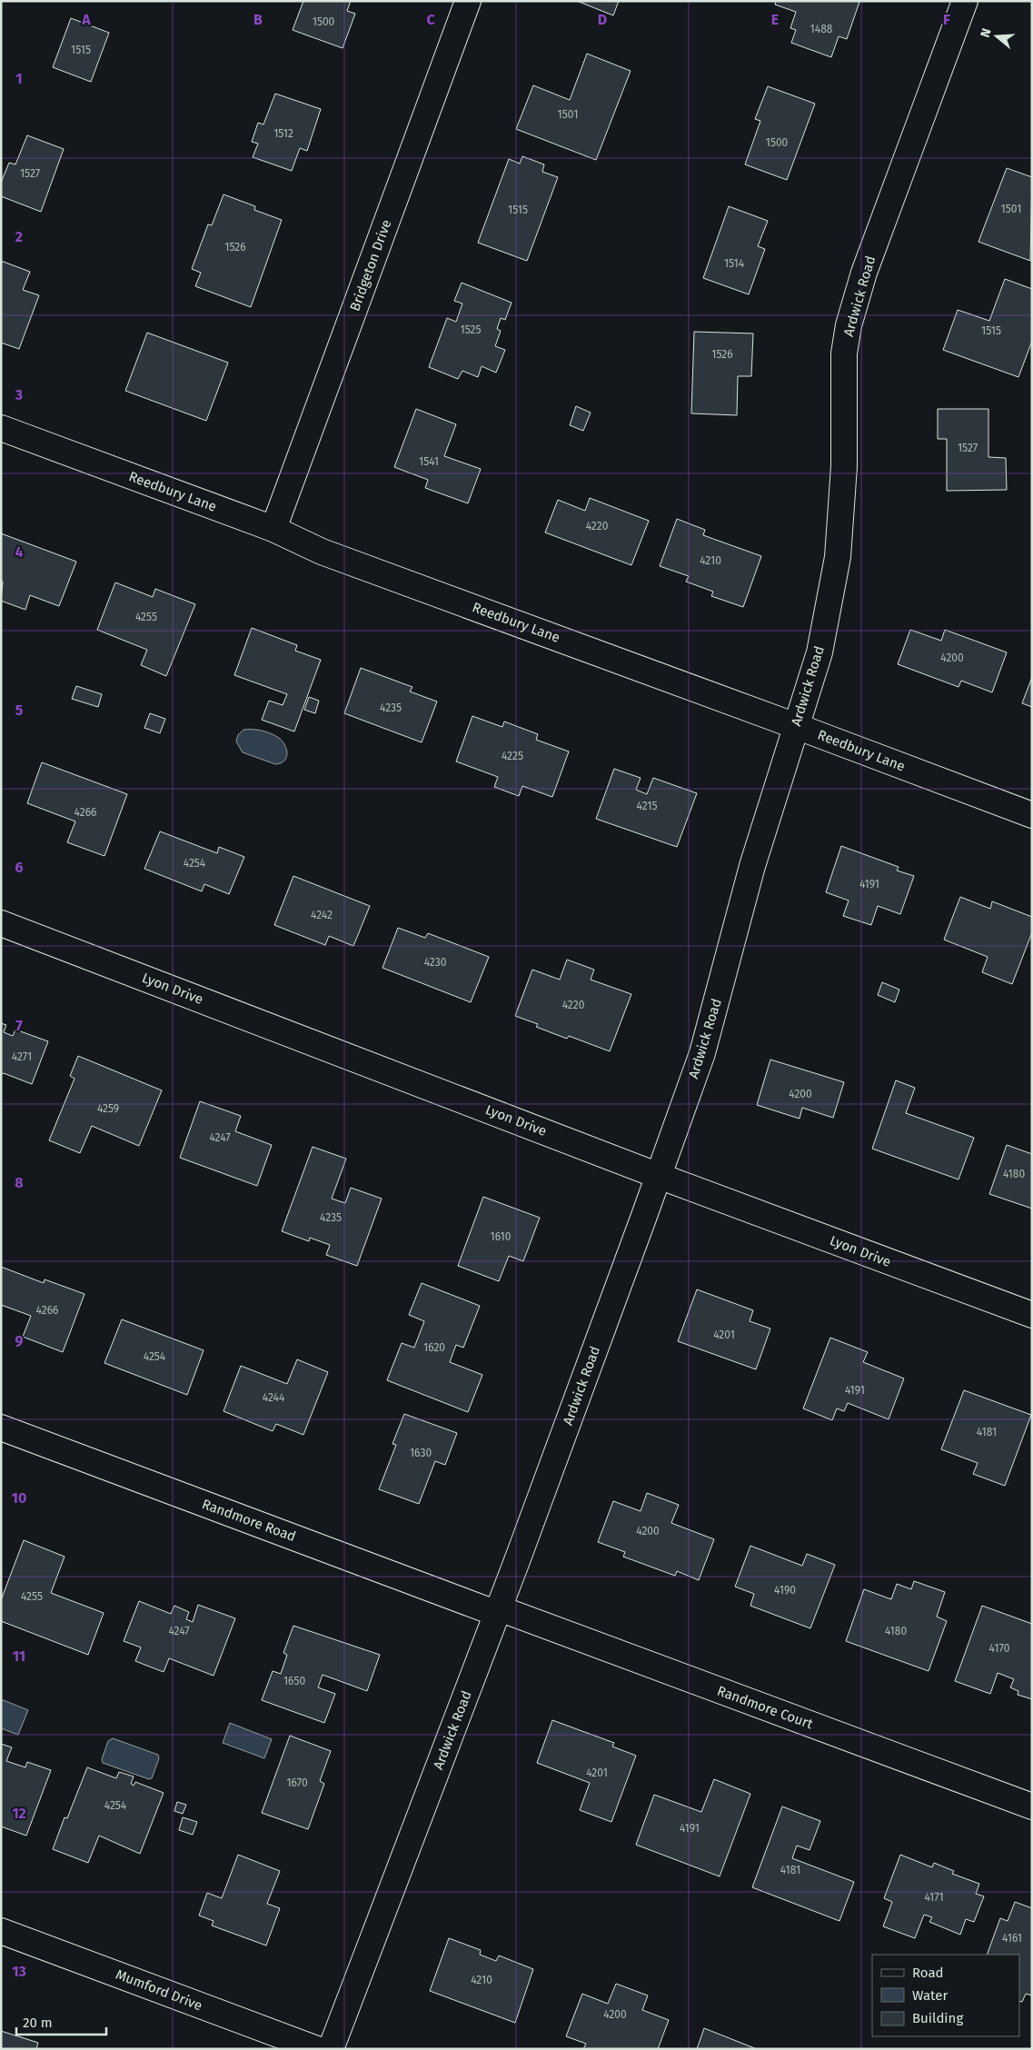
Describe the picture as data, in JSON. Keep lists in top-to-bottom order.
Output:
{
  "streets": {
    "street": [
      "Bridgeton Drive",
      "Ardwick Road",
      "Reedbury Lane",
      "Lyon Drive",
      "Randmore Road",
      "Randmore Court",
      "Mumford Drive"
    ]
  },
  "crossings": [
    ["Bridgeton Drive", "Reedbury Lane"],
    ["Ardwick Road", "Reedbury Lane"],
    ["Ardwick Road", "Lyon Drive"],
    ["Ardwick Road", "Randmore Road"],
    ["Ardwick Road", "Randmore Court"],
    ["Randmore Road", "Randmore Court"]
  ],
  "house_numbers": [
    "1500",
    "1488",
    "1515",
    "1501",
    "1512",
    "1500",
    "1527",
    "1501",
    "1515",
    "1526",
    "1514",
    "1525",
    "1515",
    "1526",
    "1527",
    "1541",
    "4220",
    "4210",
    "4255",
    "4200",
    "4235",
    "4225",
    "4215",
    "4266",
    "4254",
    "4191",
    "4242",
    "4230",
    "4220",
    "4271",
    "4200",
    "4259",
    "4247",
    "4180",
    "4235",
    "1610",
    "4266",
    "4201",
    "1620",
    "4254",
    "4191",
    "4244",
    "4181",
    "1630",
    "4200",
    "4190",
    "4255",
    "4247",
    "4180",
    "4170",
    "1650",
    "4201",
    "1670",
    "4254",
    "4191",
    "4181",
    "4171",
    "4161",
    "4210",
    "4200"
  ],
  "legend": ["Road", "Water", "Building"],
  "scale_bar": "20 m",
  "north": "left",
  "grid": {
    "columns": [
      "A",
      "B",
      "C",
      "D",
      "E",
      "F"
    ],
    "rows": [
      "1",
      "2",
      "3",
      "4",
      "5",
      "6",
      "7",
      "8",
      "9",
      "10",
      "11",
      "12",
      "13"
    ]
  }
}
